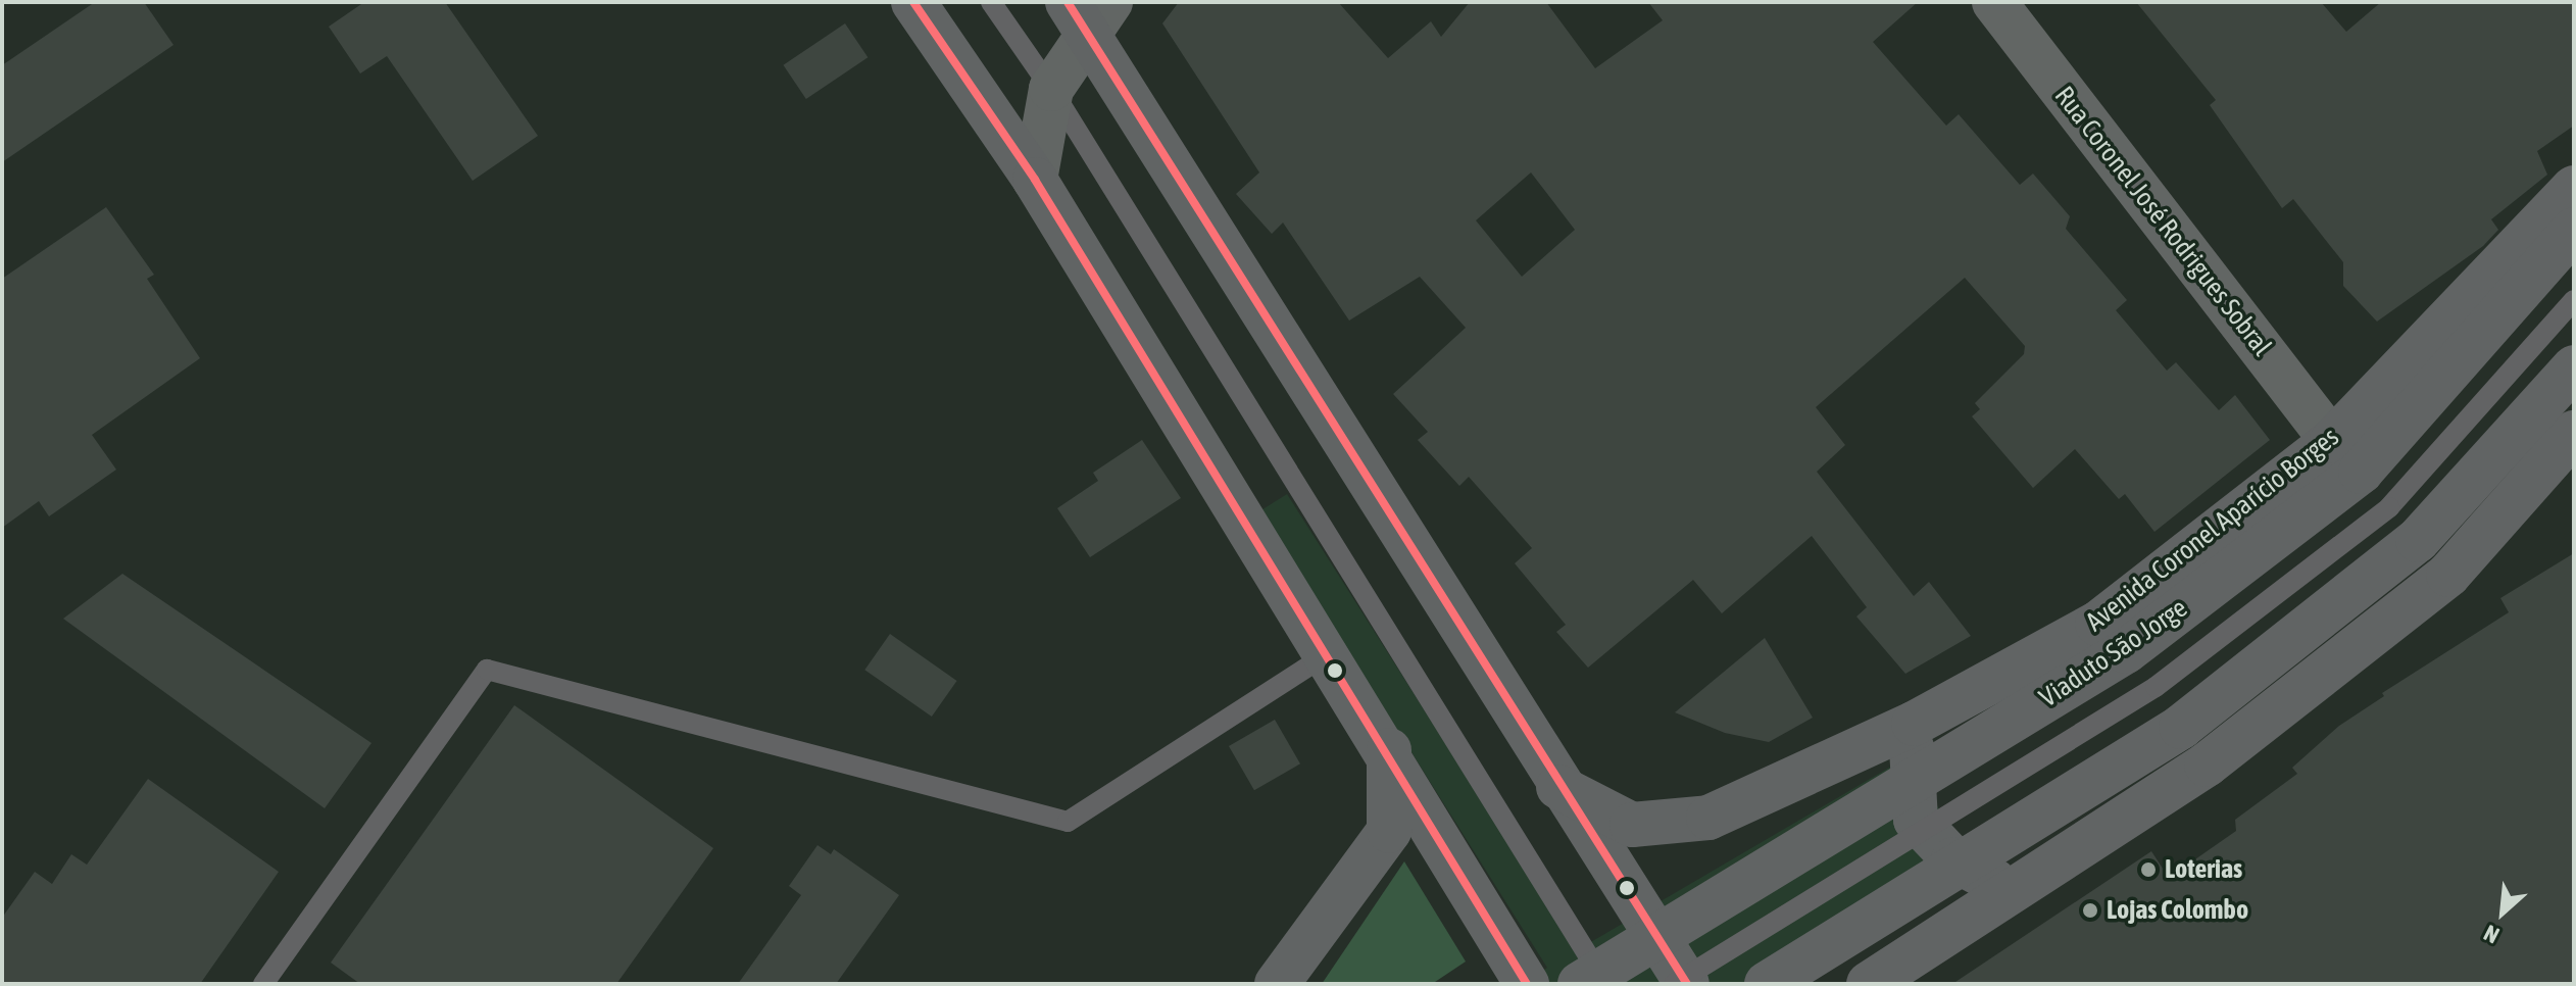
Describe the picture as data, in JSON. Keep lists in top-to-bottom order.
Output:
{
  "streets": {
    "main road": ["Avenida Coronel Aparício Borges", "Viaduto São Jorge"],
    "street": ["Rua Coronel José Rodrigues Sobral"]
  },
  "crossings": [
    ["Rua Coronel José Rodrigues Sobral", "Avenida Coronel Aparício Borges"]
  ],
  "places": ["Loterias", "Lojas Colombo"],
  "north": "bottom left"
}
